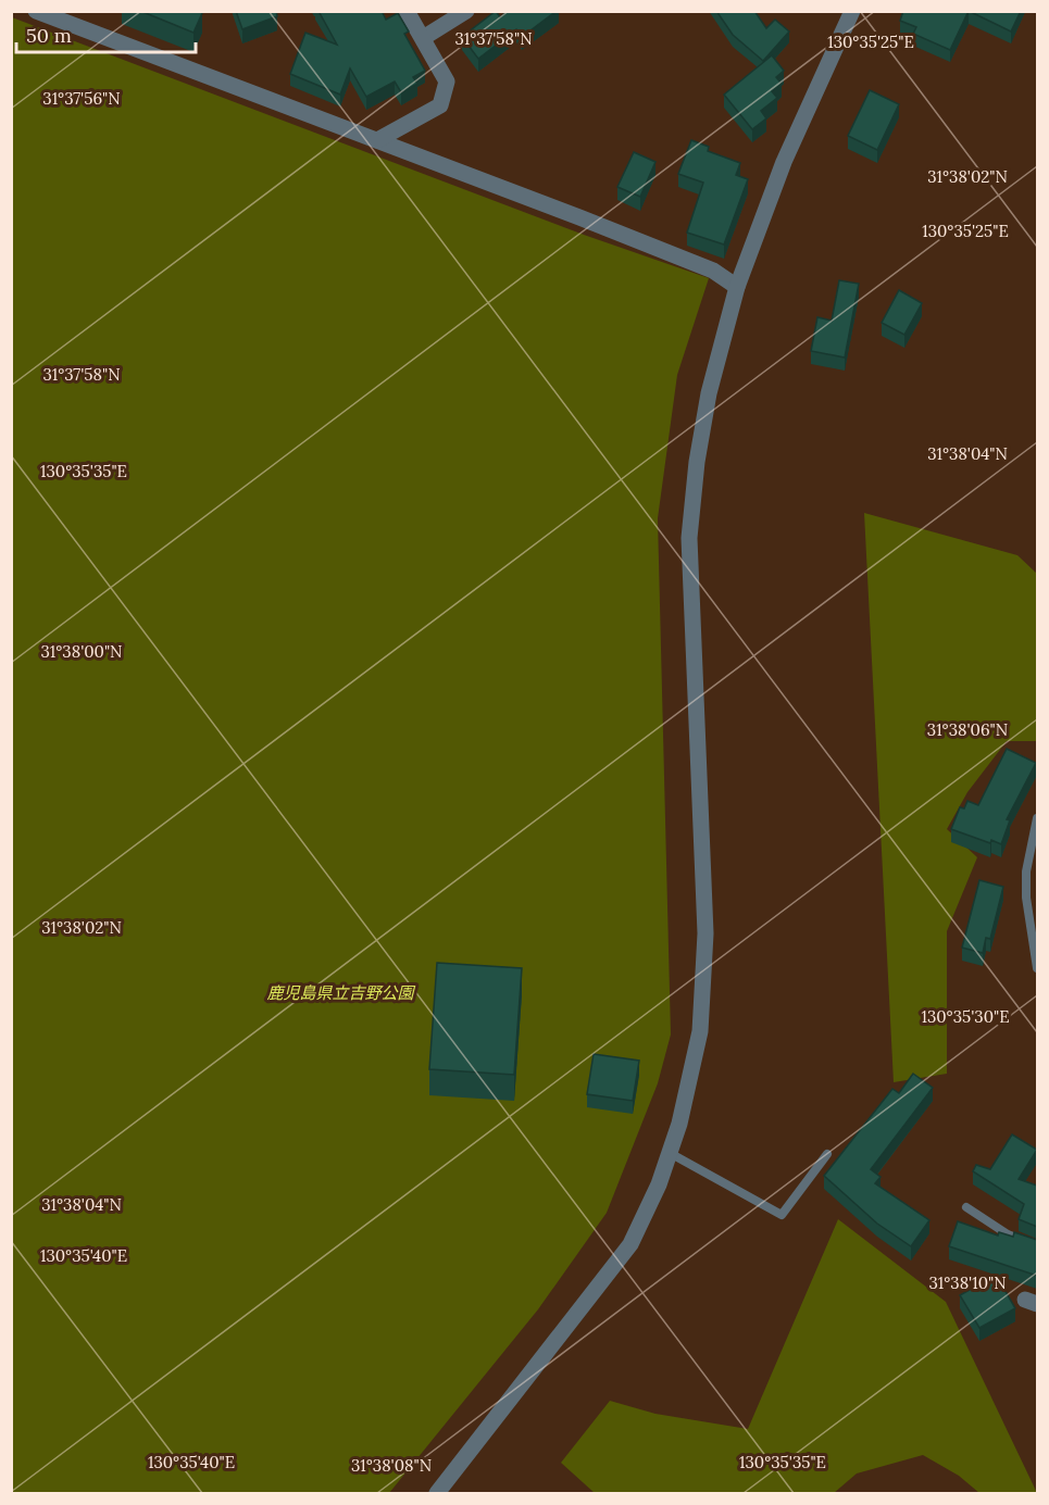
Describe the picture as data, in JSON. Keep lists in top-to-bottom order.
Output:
{
  "parks": ["鹿児島県立吉野公園"],
  "scale_bar": "50 m",
  "coordinates": [
    "31°37'58\"N",
    "130°35'25\"E",
    "31°37'56\"N",
    "31°38'02\"N",
    "31°38'04\"N",
    "130°35'35\"E",
    "31°38'00\"N",
    "31°38'06\"N",
    "130°35'30\"E",
    "130°35'40\"E",
    "31°38'10\"N",
    "31°38'08\"N"
  ]
}
